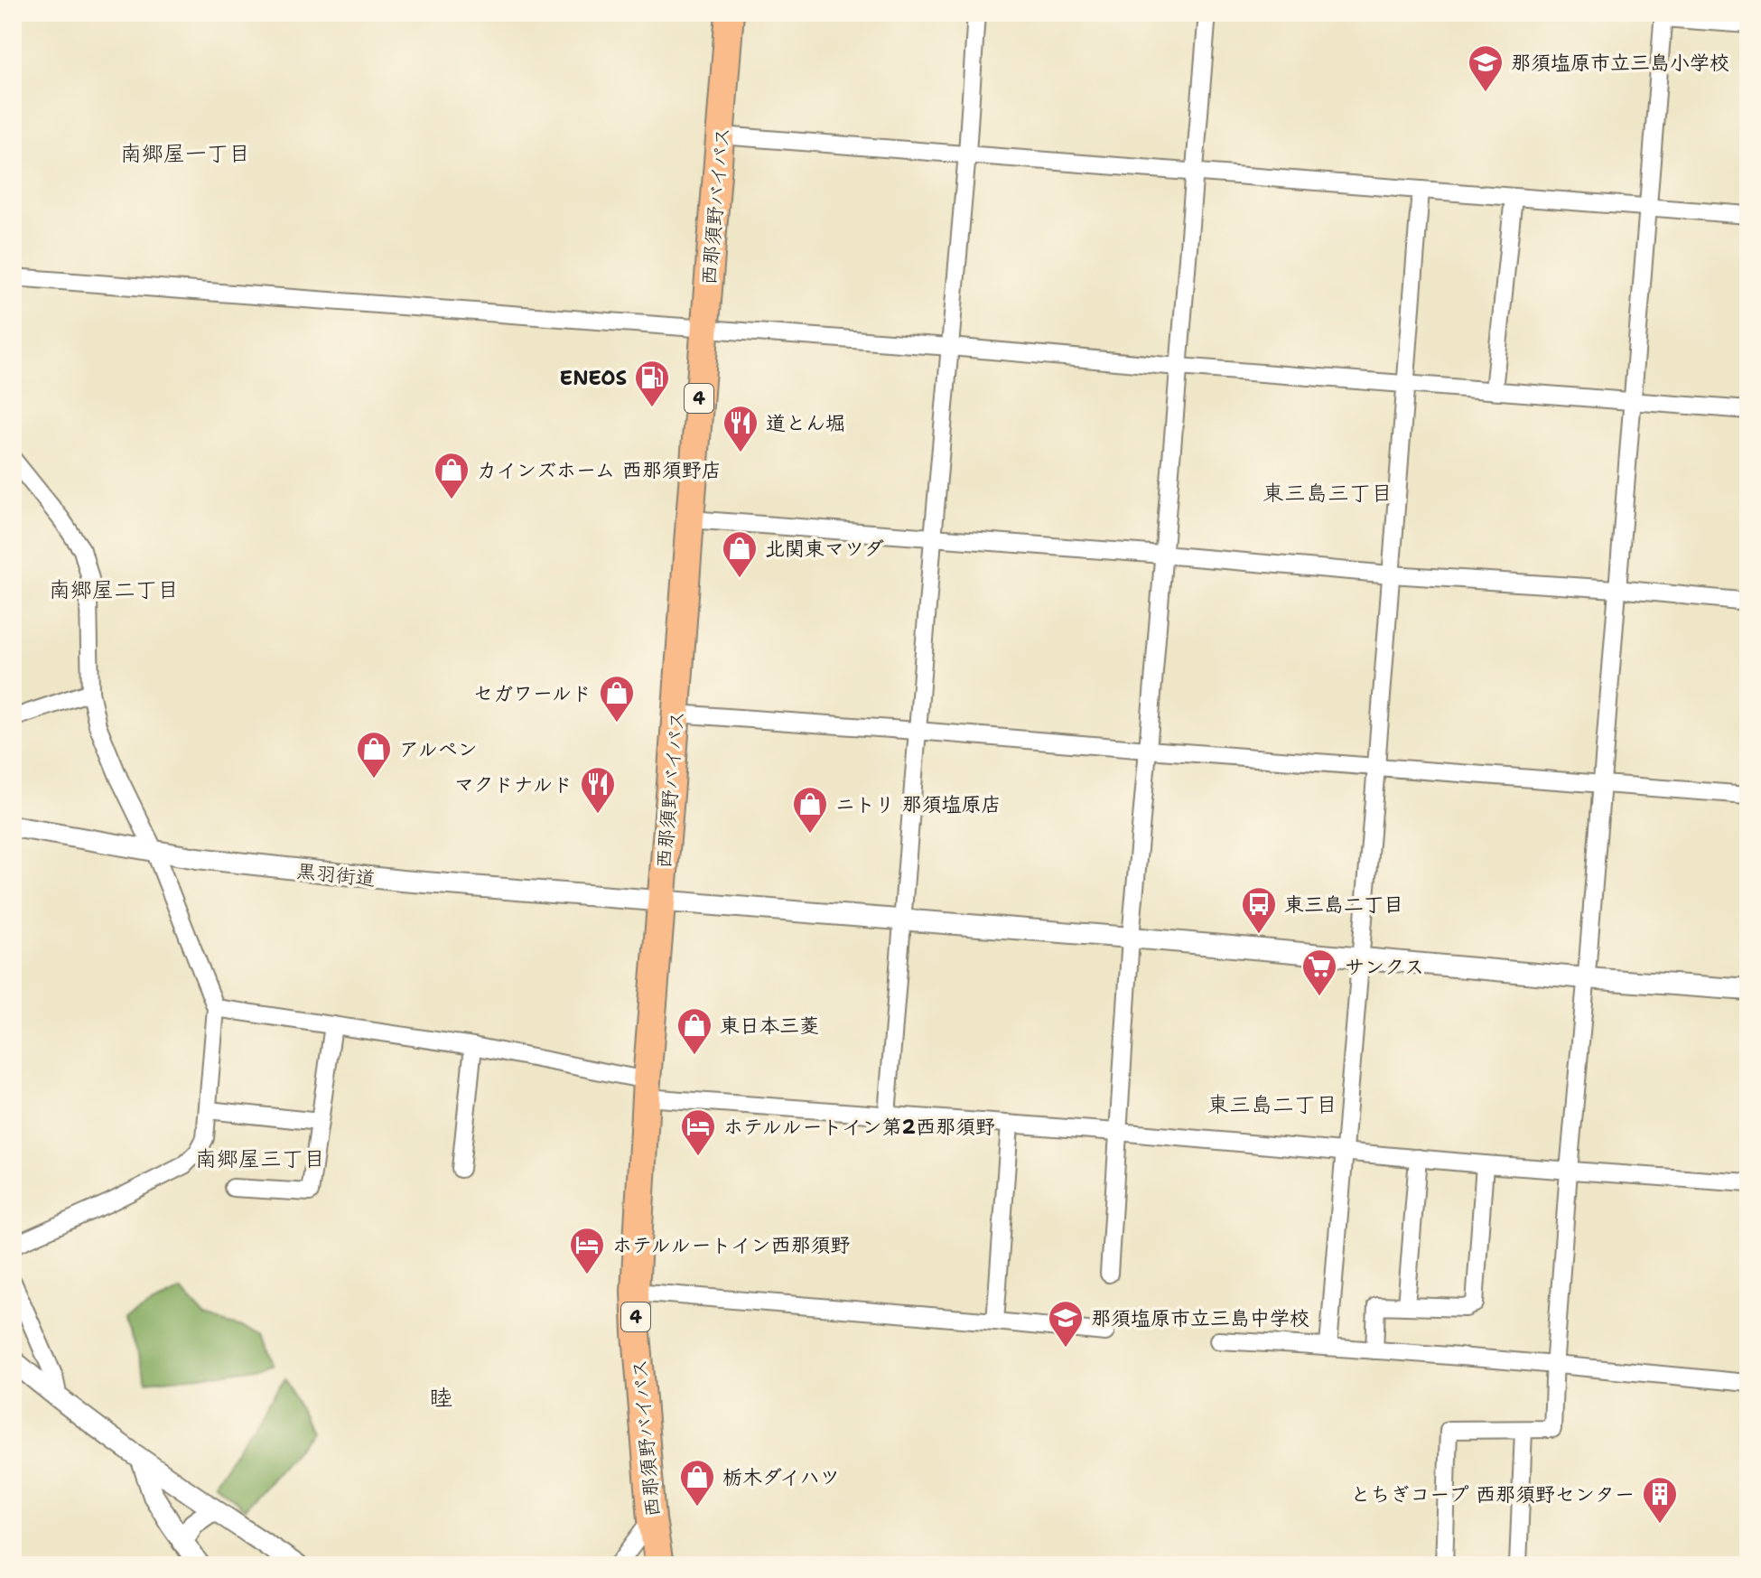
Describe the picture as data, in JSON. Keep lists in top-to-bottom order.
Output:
{
  "streets": {
    "highway": ["西那須野バイパス", "4"],
    "street": ["黒羽街道"]
  },
  "crossings": [
    ["西那須野バイパス", "黒羽街道"]
  ],
  "districts": [
    "南郷屋一丁目",
    "東三島三丁目",
    "南郷屋二丁目",
    "東三島二丁目",
    "南郷屋三丁目",
    "睦"
  ],
  "places": {
    "school or university": ["那須塩原市立三島小学校", "那須塩原市立三島中学校"],
    "fuel station": ["ENEOS"],
    "restaurant": ["道とん堀", "マクドナルド"],
    "shop": [
      "カインズホーム 西那須野店",
      "北関東マツダ",
      "セガワールド",
      "アルペン",
      "ニトリ 那須塩原店",
      "東日本三菱",
      "栃木ダイハツ"
    ],
    "bus stop": ["東三島二丁目"],
    "supermarket": ["サンクス"],
    "hotel": ["ホテルルートイン第2西那須野", "ホテルルートイン西那須野"],
    "building": ["とちぎコープ 西那須野センター"]
  }
}
